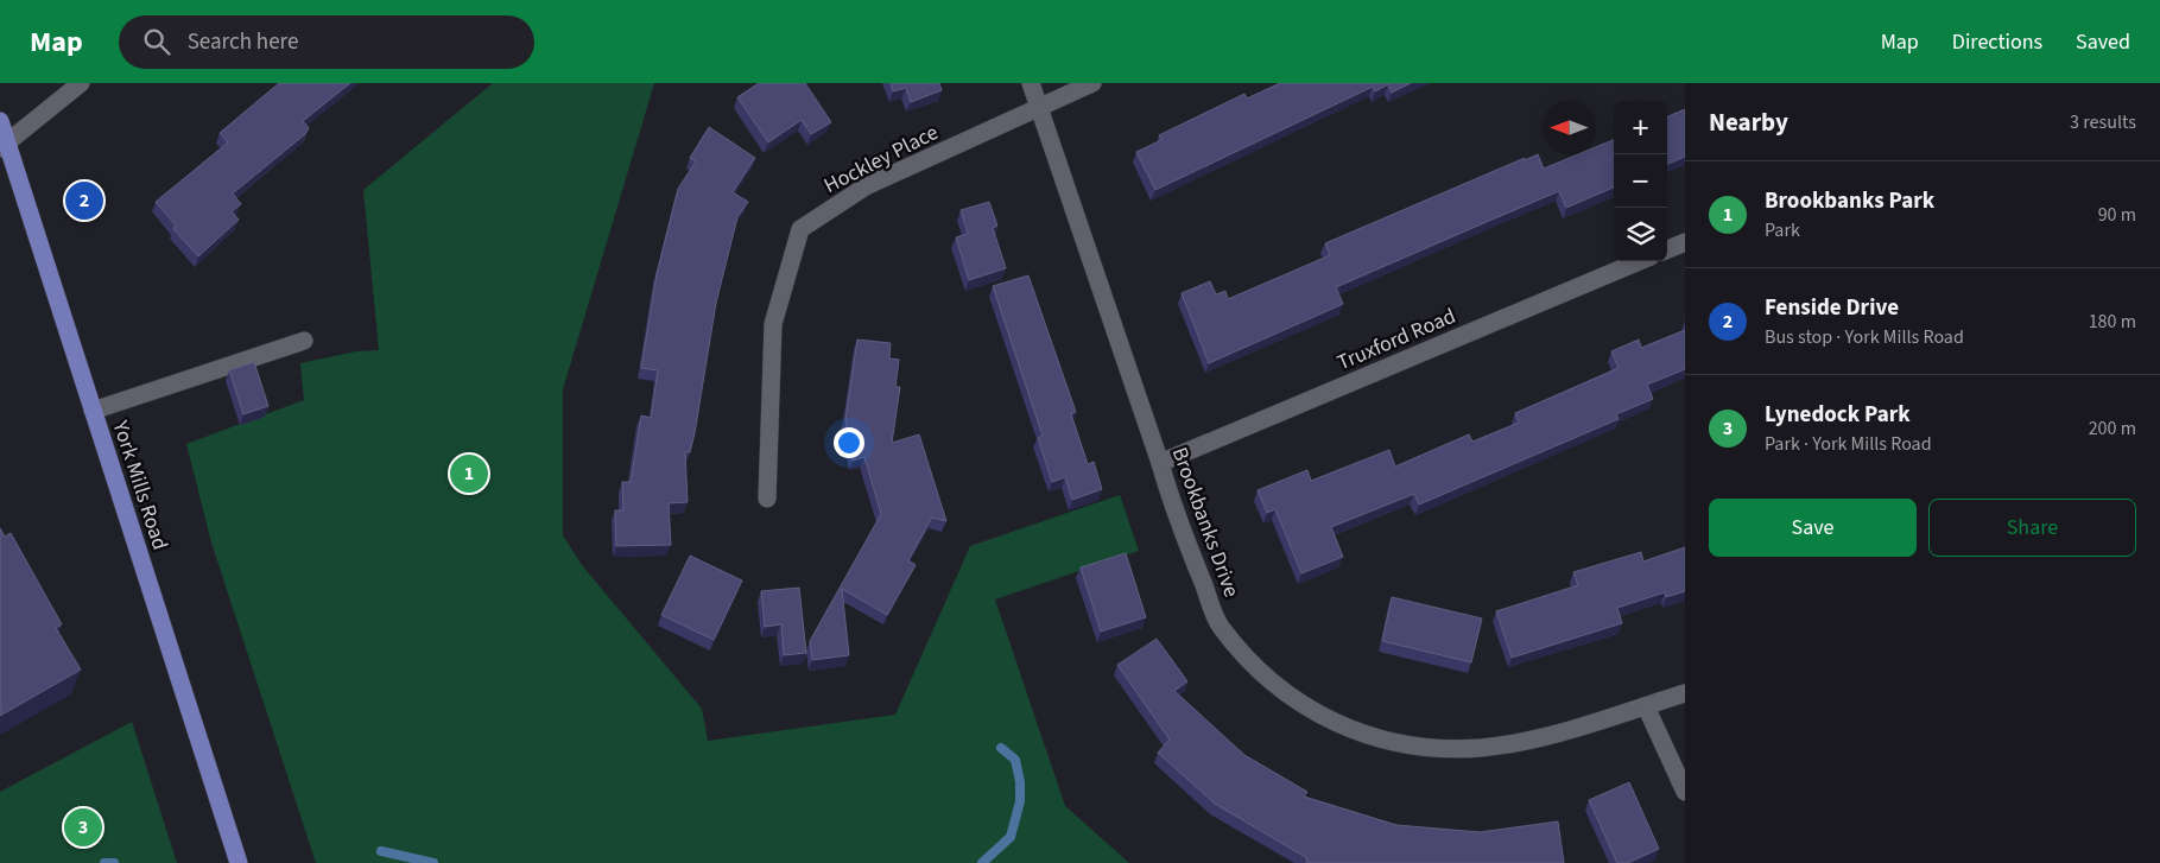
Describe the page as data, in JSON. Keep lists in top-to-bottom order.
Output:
{
  "streets": {
    "main road": ["York Mills Road"],
    "street": ["Hockley Place", "Truxford Road", "Brookbanks Drive"]
  },
  "crossings": [
    ["Hockley Place", "Brookbanks Drive"],
    ["Truxford Road", "Brookbanks Drive"]
  ],
  "north": "left",
  "page": {
    "header": "Map",
    "search": "Search here",
    "nav": ["Map", "Directions", "Saved"],
    "heading": ["Nearby", "3 results"],
    "map_buttons": ["+", "−"],
    "list": [
      {
        "mark": "1",
        "name": "Brookbanks Park",
        "note": "Park",
        "value": "90 m"
      },
      {
        "mark": "2",
        "name": "Fenside Drive",
        "note": "Bus stop · York Mills Road",
        "value": "180 m"
      },
      {
        "mark": "3",
        "name": "Lynedock Park",
        "note": "Park · York Mills Road",
        "value": "200 m"
      }
    ],
    "pins": ["2", "1", "3"],
    "buttons": ["Save", "Share"]
  }
}
